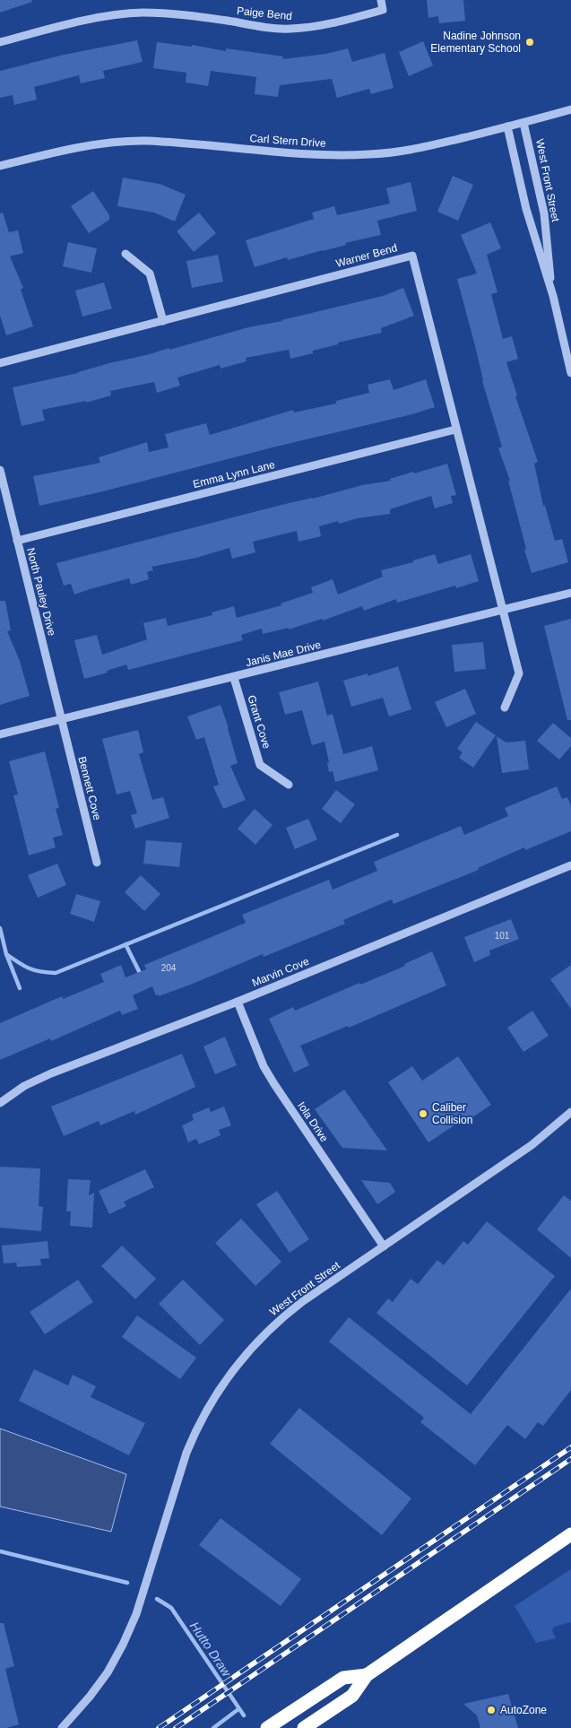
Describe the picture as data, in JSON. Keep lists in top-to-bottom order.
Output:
{
  "streets": {
    "street": [
      "Paige Bend",
      "Carl Stern Drive",
      "West Front Street",
      "Warner Bend",
      "Emma Lynn Lane",
      "North Pauley Drive",
      "Janis Mae Drive",
      "Grant Cove",
      "Bennett Cove",
      "Marvin Cove",
      "Iola Drive"
    ]
  },
  "crossings": [
    ["Carl Stern Drive", "West Front Street"],
    ["West Front Street", "Iola Drive"],
    ["Warner Bend", "Emma Lynn Lane"],
    ["Warner Bend", "Janis Mae Drive"],
    ["Emma Lynn Lane", "North Pauley Drive"],
    ["North Pauley Drive", "Janis Mae Drive"],
    ["North Pauley Drive", "Bennett Cove"],
    ["Janis Mae Drive", "Grant Cove"],
    ["Janis Mae Drive", "Bennett Cove"],
    ["Marvin Cove", "Iola Drive"]
  ],
  "water": ["Hutto Draw"],
  "places": ["Nadine Johnson Elementary School", "Caliber Collision", "AutoZone"],
  "house_numbers": ["101", "204"]
}
